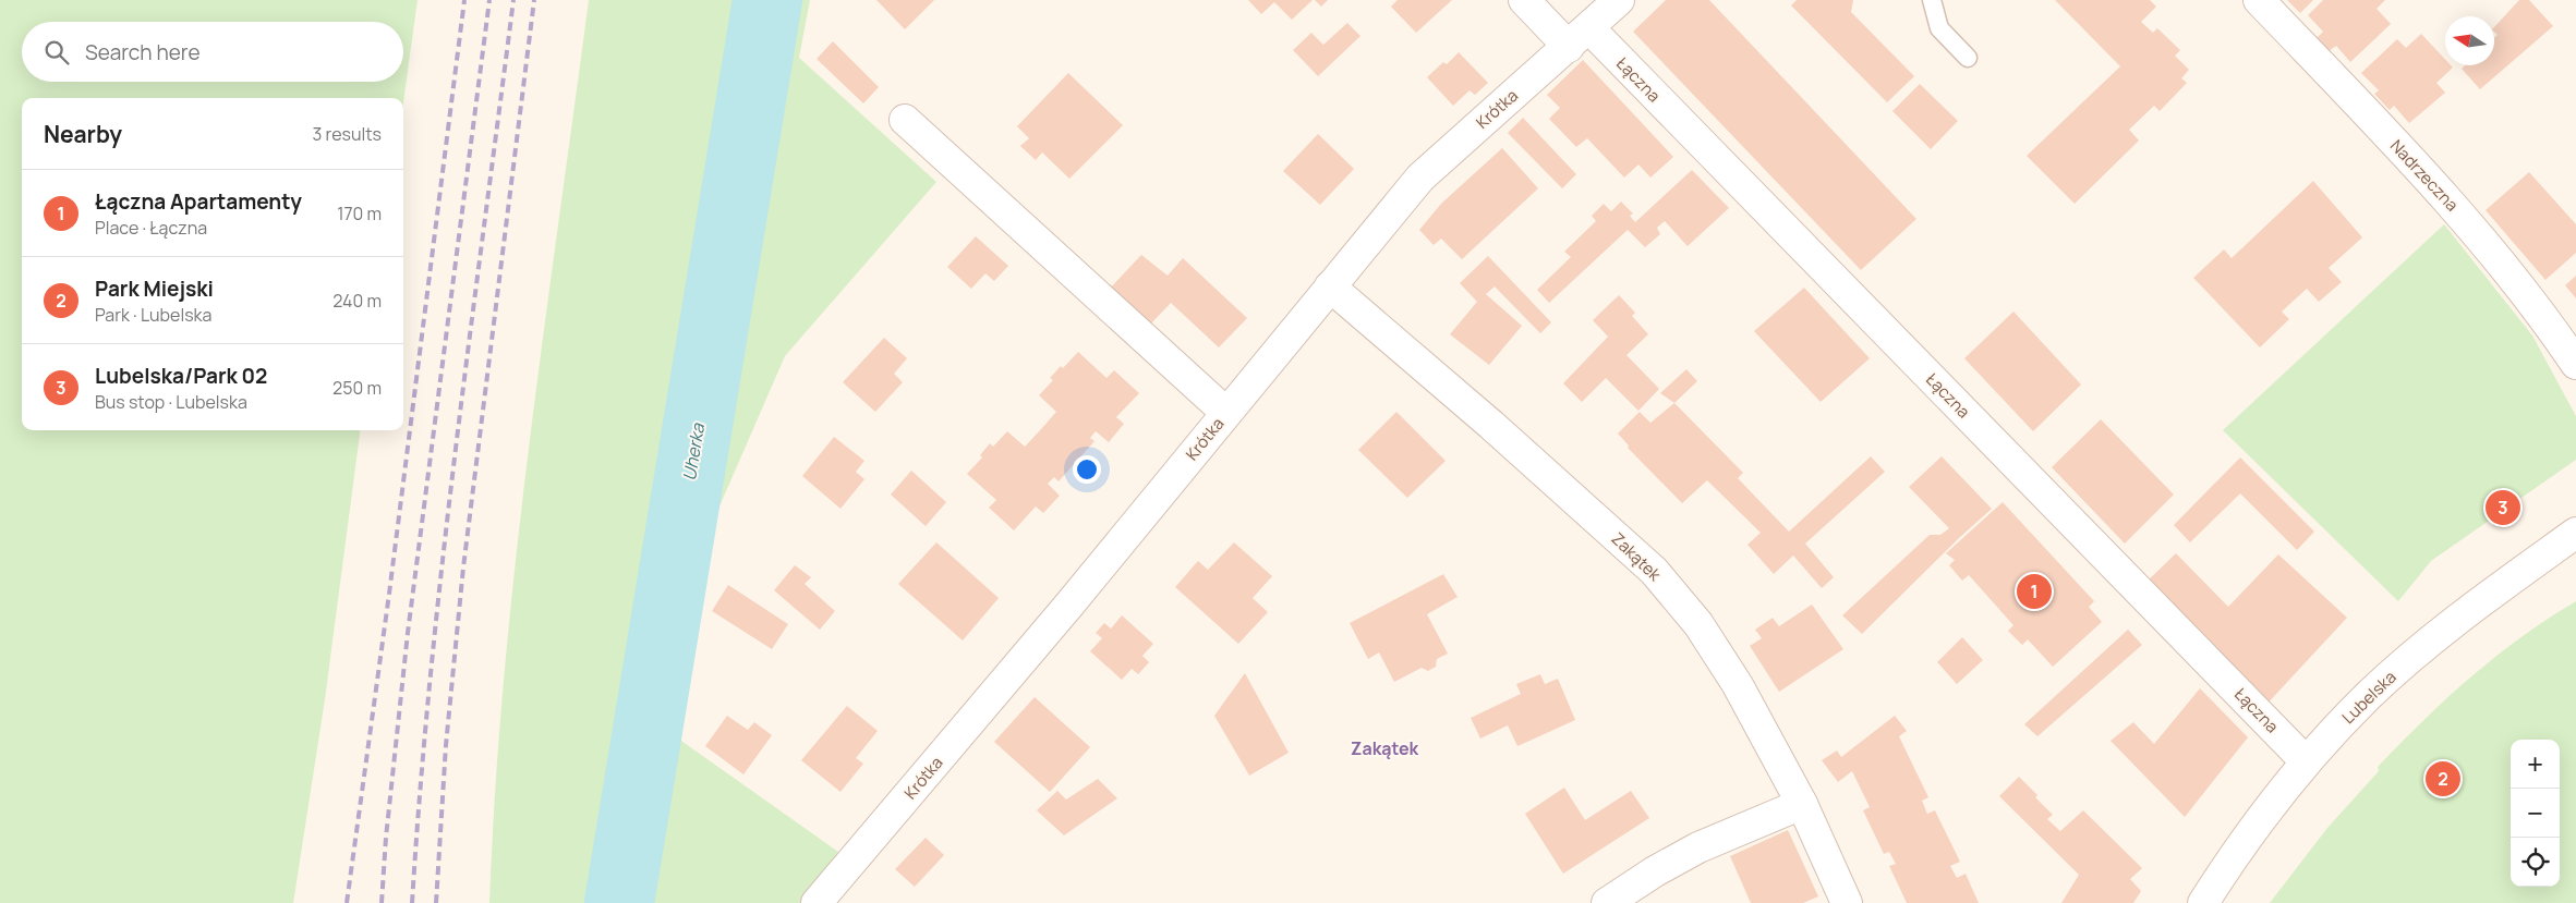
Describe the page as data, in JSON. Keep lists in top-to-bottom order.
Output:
{
  "streets": {
    "street": [
      "Łączna",
      "Krótka",
      "Nadrzeczna",
      "Zakątek",
      "Lubelska"
    ]
  },
  "crossings": [
    ["Łączna", "Krótka"],
    ["Łączna", "Lubelska"],
    ["Krótka", "Zakątek"]
  ],
  "districts": ["Zakątek"],
  "water": ["Uherka"],
  "north": "left",
  "page": {
    "search": "Search here",
    "heading": ["Nearby", "3 results"],
    "list": [
      {
        "mark": "1",
        "name": "Łączna Apartamenty",
        "note": "Place · Łączna",
        "value": "170 m"
      },
      {
        "mark": "2",
        "name": "Park Miejski",
        "note": "Park · Lubelska",
        "value": "240 m"
      },
      {
        "mark": "3",
        "name": "Lubelska/Park 02",
        "note": "Bus stop · Lubelska",
        "value": "250 m"
      }
    ],
    "pins": ["3", "1", "2"],
    "map_buttons": ["+", "−"]
  }
}
